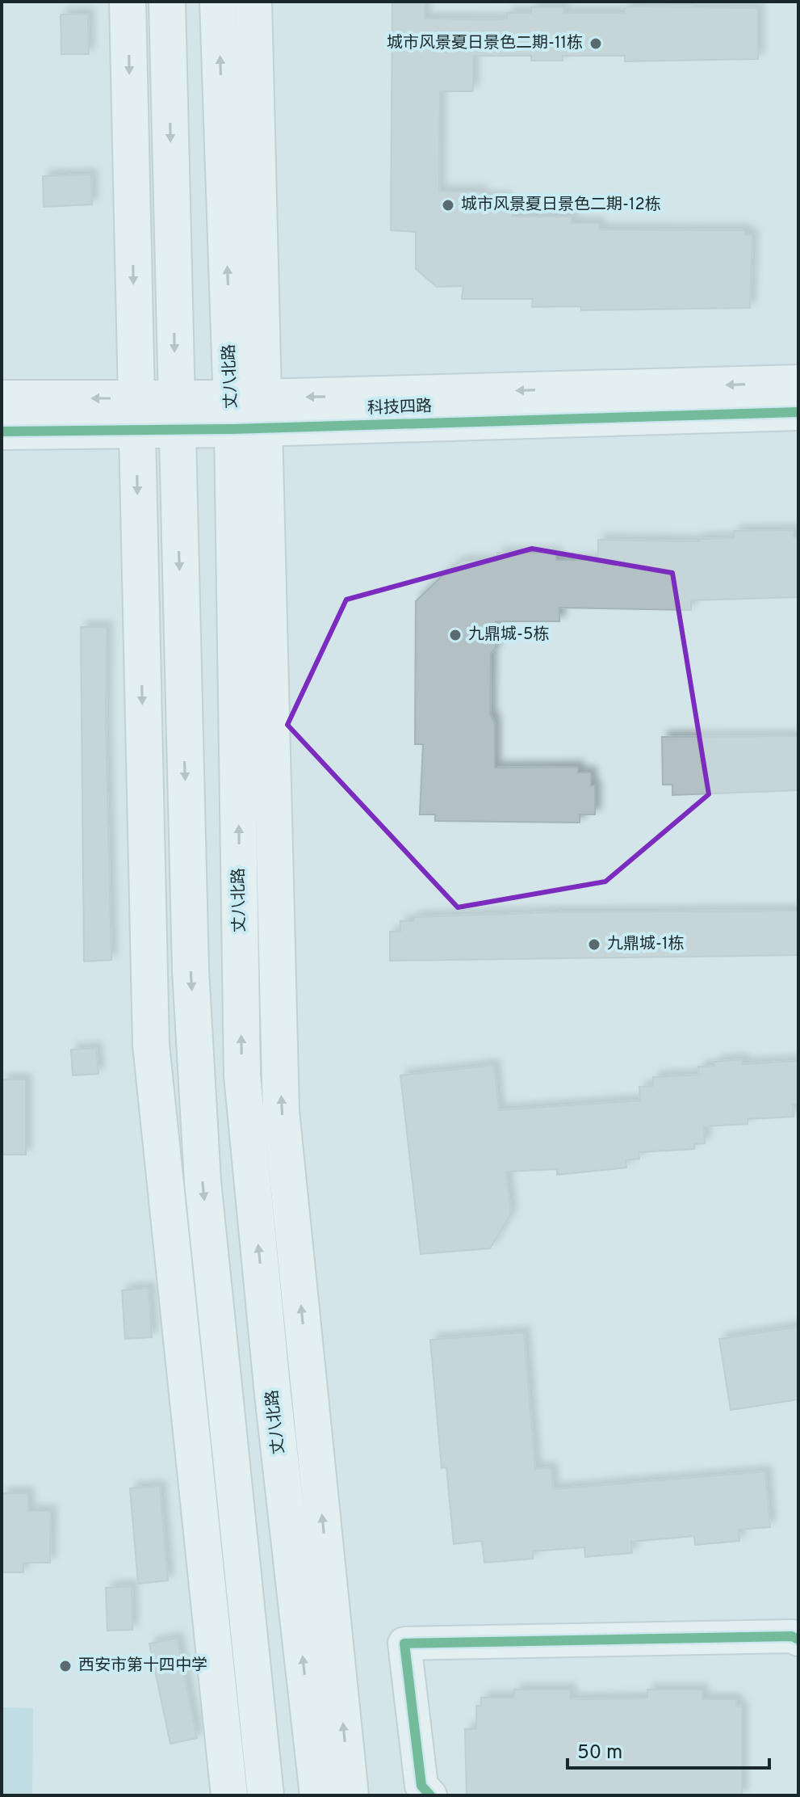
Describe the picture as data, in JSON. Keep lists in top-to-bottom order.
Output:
{
  "streets": {
    "main road": ["丈八北路", "科技四路"]
  },
  "crossings": [
    ["丈八北路", "科技四路"]
  ],
  "places": [
    "城市风景·夏日景色二期-11栋",
    "城市风景·夏日景色二期-12栋",
    "九鼎城-5栋",
    "九鼎城-1栋",
    "西安市第十四中学"
  ],
  "scale_bar": "50 m"
}
